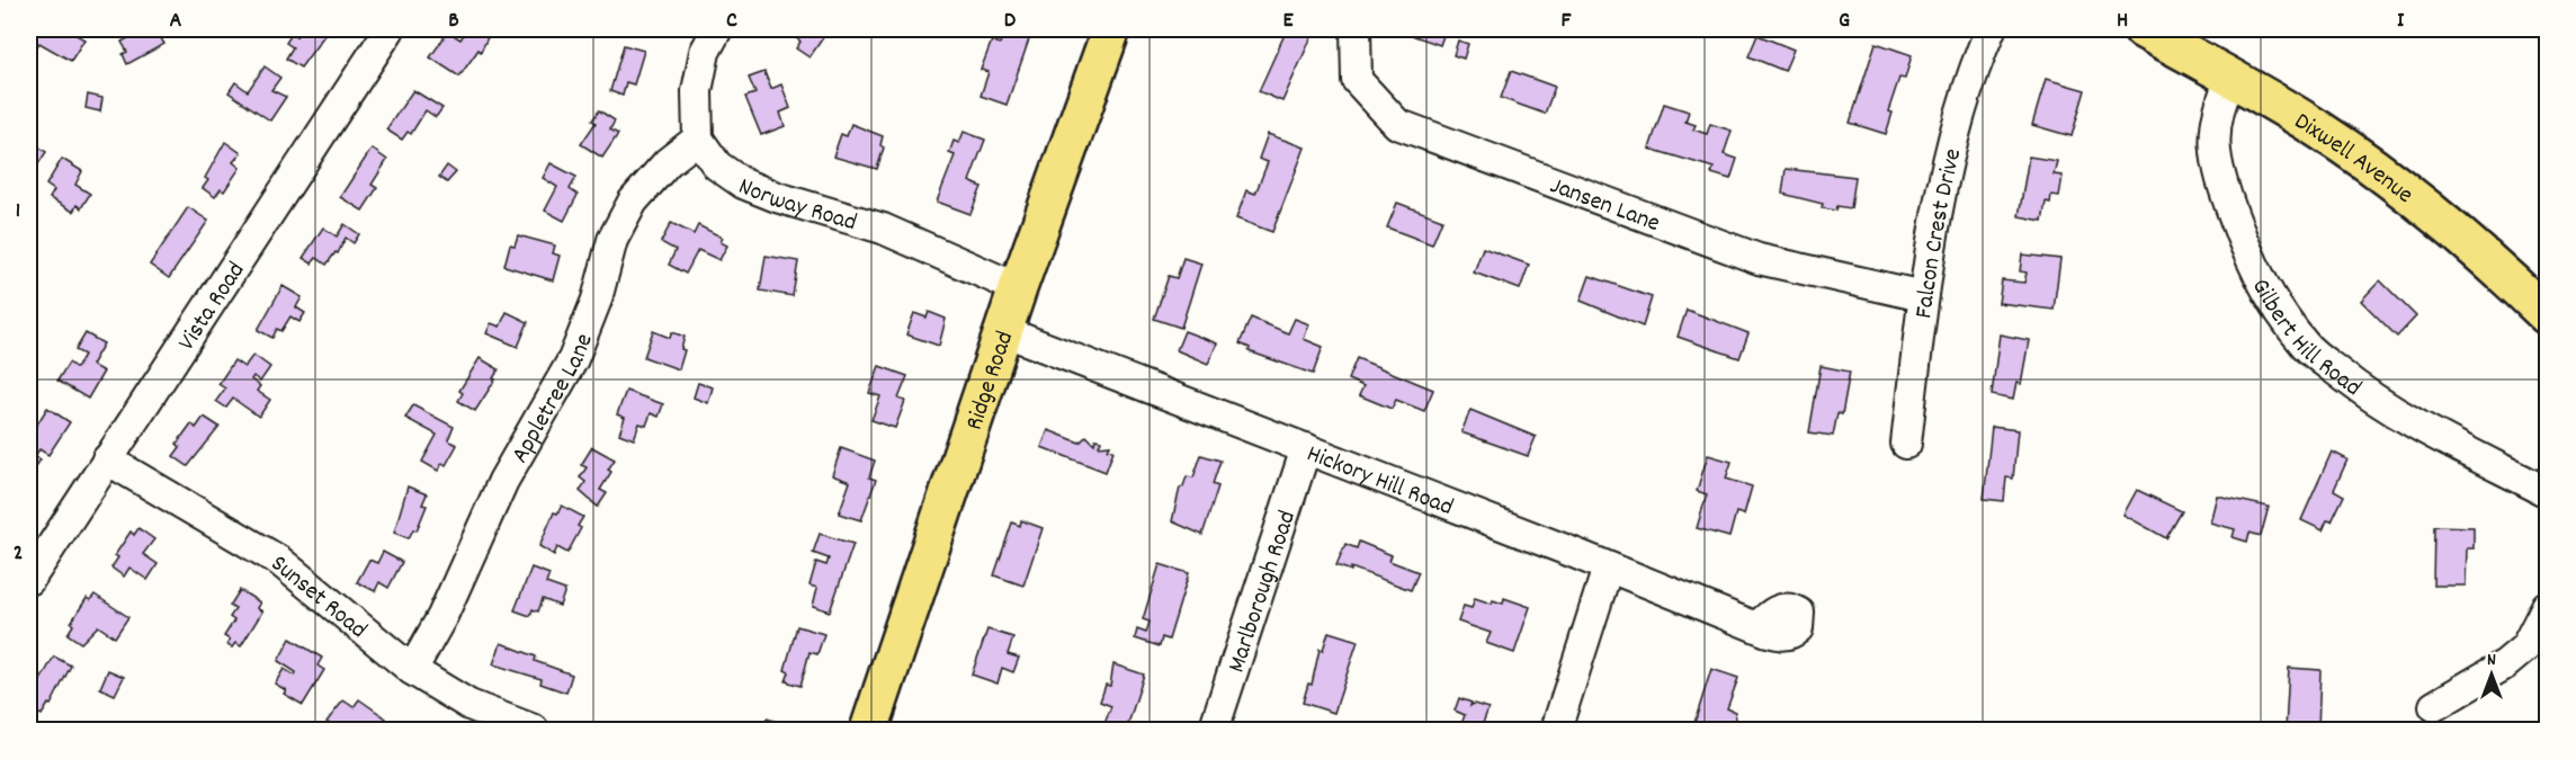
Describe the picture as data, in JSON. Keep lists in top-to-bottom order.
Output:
{
  "streets": {
    "main road": ["Dixwell Avenue", "Ridge Road"],
    "street": [
      "Norway Road",
      "Jansen Lane",
      "Falcon Crest Drive",
      "Vista Road",
      "Gilbert Hill Road",
      "Appletree Lane",
      "Hickory Hill Road",
      "Marlborough Road",
      "Sunset Road"
    ]
  },
  "crossings": [
    ["Dixwell Avenue", "Gilbert Hill Road"],
    ["Norway Road", "Ridge Road"],
    ["Norway Road", "Appletree Lane"],
    ["Jansen Lane", "Falcon Crest Drive"],
    ["Vista Road", "Sunset Road"],
    ["Ridge Road", "Hickory Hill Road"],
    ["Appletree Lane", "Sunset Road"],
    ["Hickory Hill Road", "Marlborough Road"]
  ],
  "north": "top",
  "grid": {
    "columns": [
      "A",
      "B",
      "C",
      "D",
      "E",
      "F",
      "G",
      "H",
      "I"
    ],
    "rows": ["1", "2"]
  }
}
